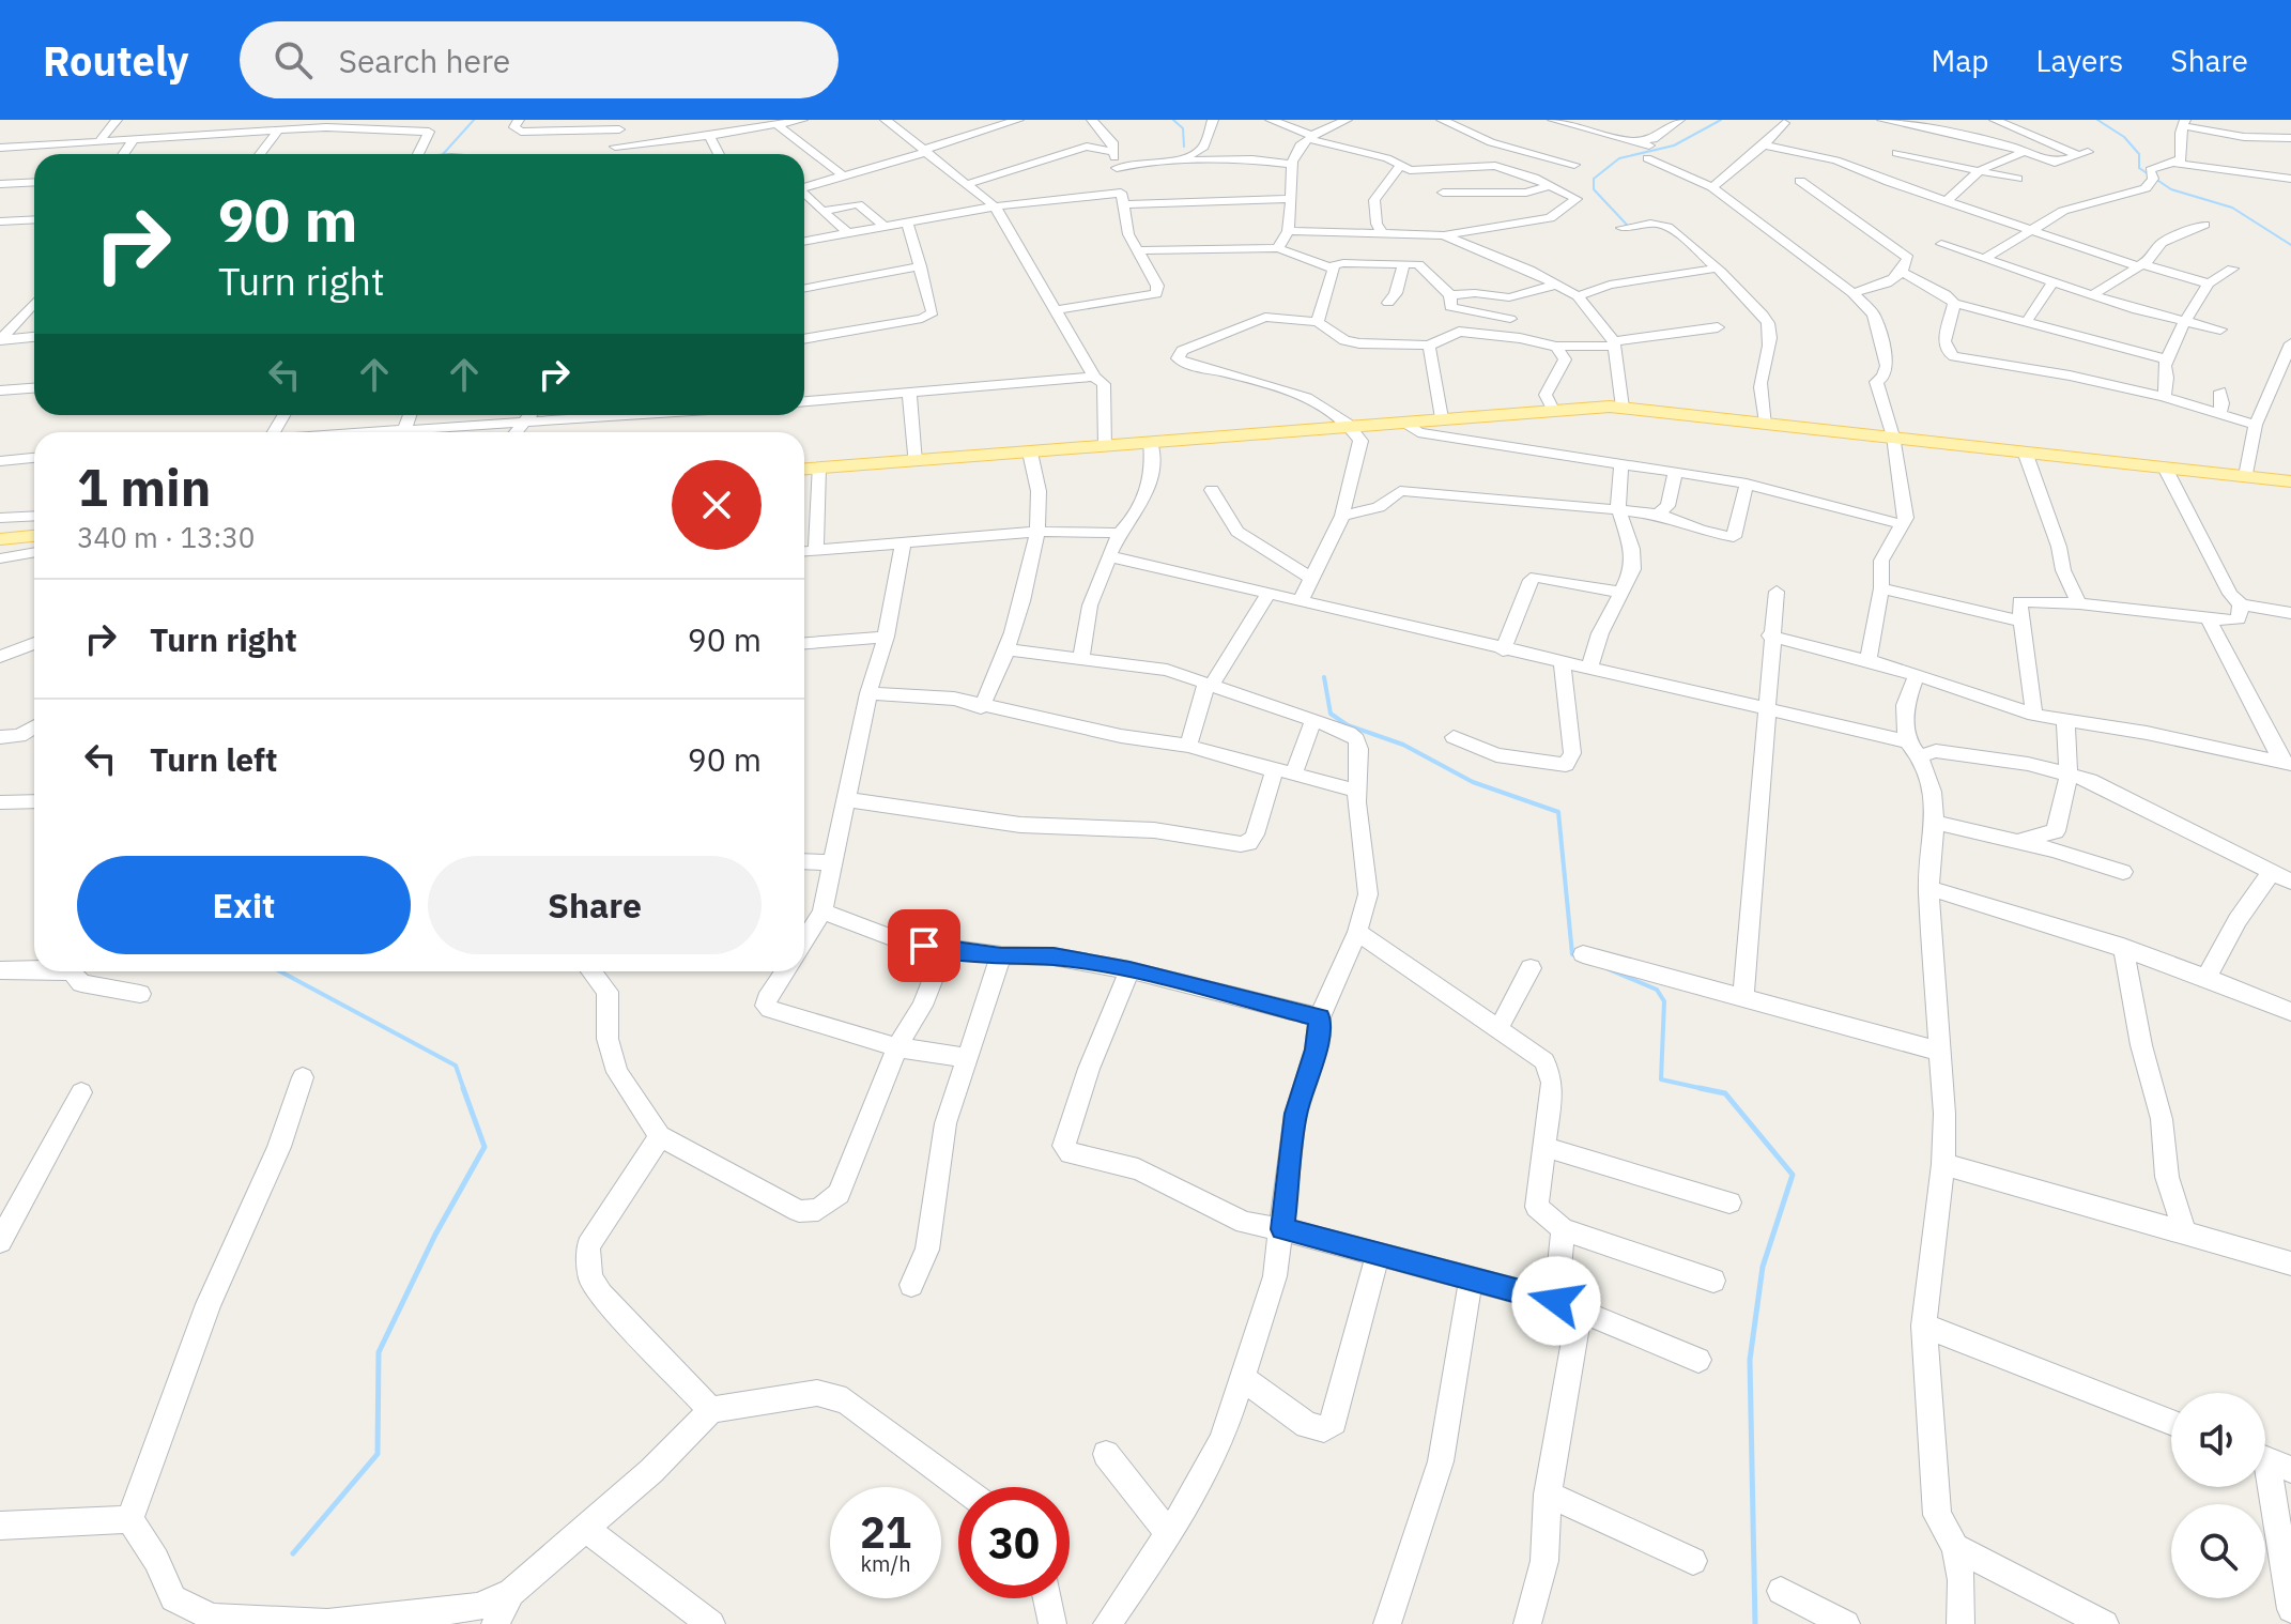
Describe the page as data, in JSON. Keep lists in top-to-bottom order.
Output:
{
  "page": {
    "header": "Routely",
    "search": "Search here",
    "nav": ["Map", "Layers", "Share"],
    "turn": ["90 m", "Turn right"],
    "heading": ["1 min", "340 m · 13:30"],
    "list": [
      {
        "name": "Turn right",
        "value": "90 m"
      },
      {
        "name": "Turn left",
        "value": "90 m"
      }
    ],
    "buttons": ["Exit", "Share"],
    "speed": "21 km/h",
    "limit": "30"
  }
}
